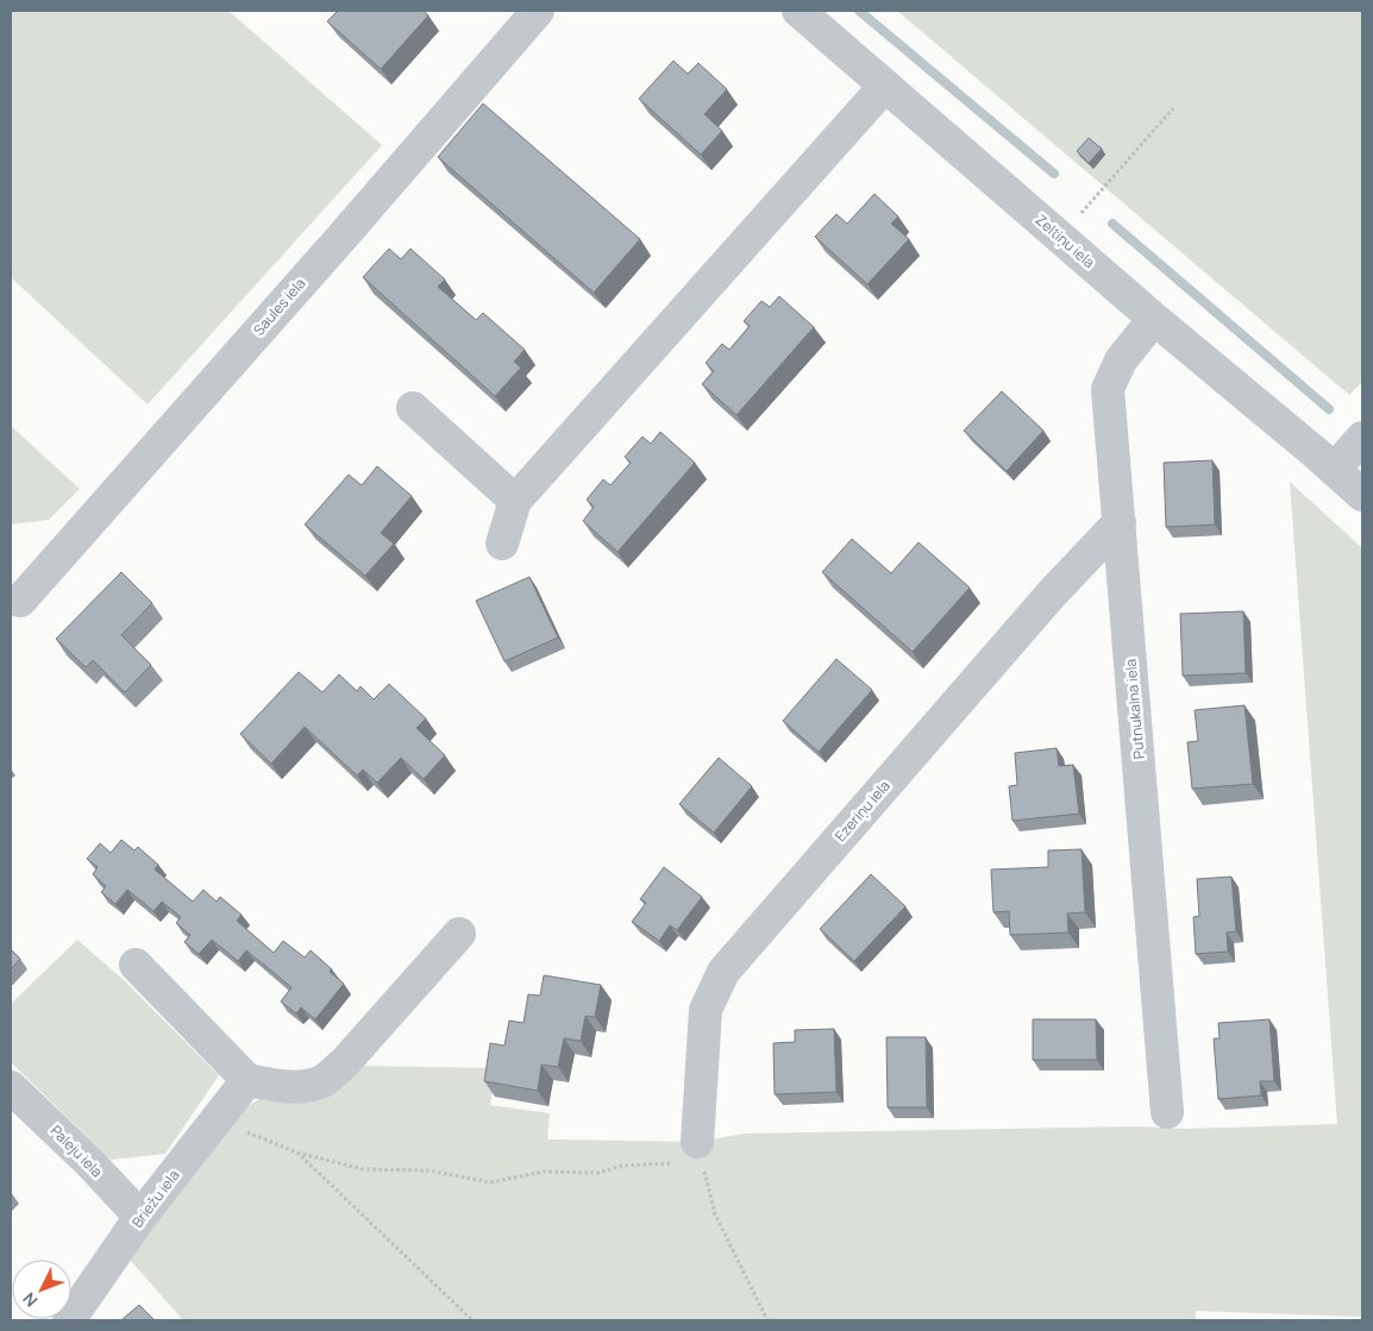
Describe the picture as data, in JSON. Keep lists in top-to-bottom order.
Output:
{
  "streets": {
    "street": [
      "Zeltiņu iela",
      "Saules iela",
      "Putnukalna iela",
      "Ezeriņu iela",
      "Paleju iela",
      "Briežu iela"
    ]
  },
  "crossings": [
    ["Zeltiņu iela", "Putnukalna iela"],
    ["Putnukalna iela", "Ezeriņu iela"],
    ["Paleju iela", "Briežu iela"]
  ],
  "north": "bottom left"
}
